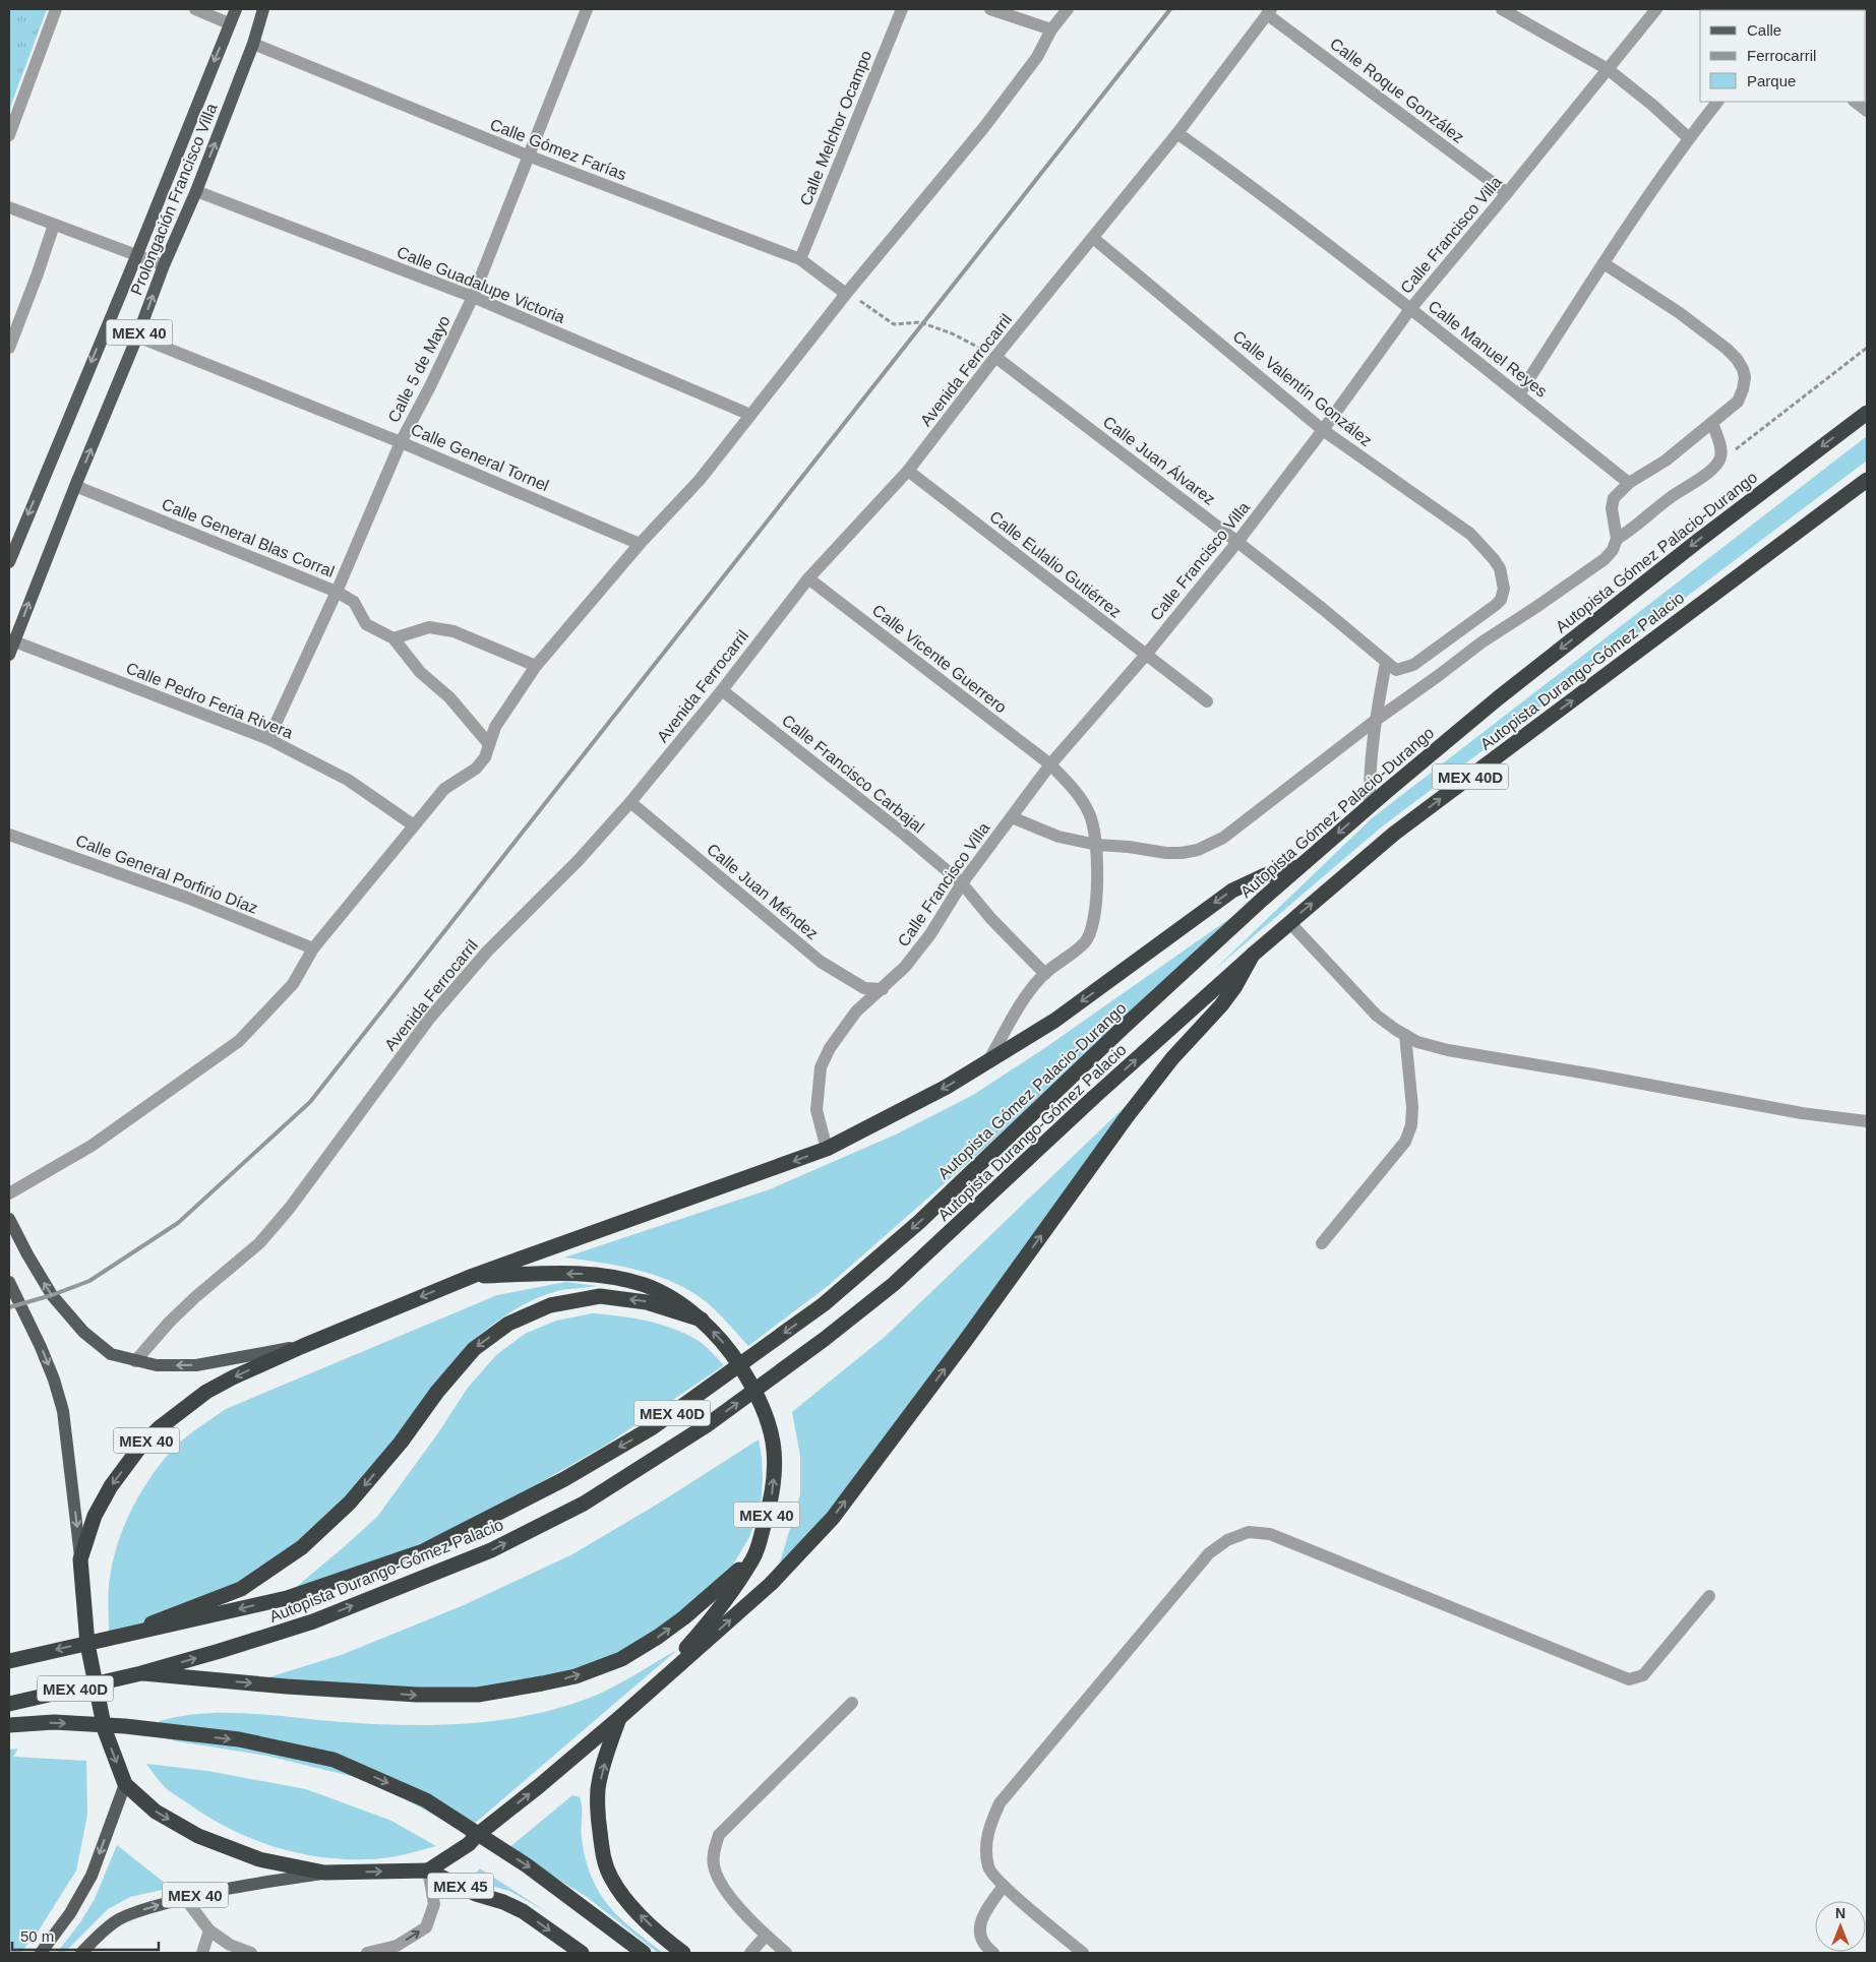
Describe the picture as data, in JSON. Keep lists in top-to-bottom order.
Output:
{
  "streets": {
    "highway": [
      "MEX 40",
      "Autopista Gómez Palacio-Durango",
      "Autopista Durango-Gómez Palacio",
      "MEX 40D",
      "MEX 45"
    ],
    "main road": ["Prolongación Francisco Villa"],
    "street": [
      "Calle Roque González",
      "Calle Melchor Ocampo",
      "Calle Gómez Farías",
      "Calle Francisco Villa",
      "Calle Guadalupe Victoria",
      "Calle Manuel Reyes",
      "Calle 5 de Mayo",
      "Avenida Ferrocarril",
      "Calle Valentín González",
      "Calle General Tornel",
      "Calle Juan Álvarez",
      "Calle General Blas Corral",
      "Calle Eulalio Gutiérrez",
      "Calle Vicente Guerrero",
      "Calle Pedro Feria Rivera",
      "Calle Francisco Carbajal",
      "Calle General Porfirio Díaz",
      "Calle Juan Méndez"
    ]
  },
  "crossings": [
    ["Calle Roque González", "Calle Francisco Villa"],
    ["Calle Roque González", "Avenida Ferrocarril"],
    ["Calle Melchor Ocampo", "Calle Gómez Farías"],
    ["Calle Gómez Farías", "Prolongación Francisco Villa"],
    ["Calle Gómez Farías", "Calle 5 de Mayo"],
    ["Prolongación Francisco Villa", "Calle Guadalupe Victoria"],
    ["Prolongación Francisco Villa", "Calle General Tornel"],
    ["Prolongación Francisco Villa", "Calle General Blas Corral"],
    ["Prolongación Francisco Villa", "Calle Pedro Feria Rivera"],
    ["Calle Francisco Villa", "Calle Manuel Reyes"],
    ["Calle Francisco Villa", "Calle Valentín González"],
    ["Calle Francisco Villa", "Calle Juan Álvarez"],
    ["Calle Francisco Villa", "Calle Eulalio Gutiérrez"],
    ["Calle Francisco Villa", "Calle Vicente Guerrero"],
    ["Calle Francisco Villa", "Calle Francisco Carbajal"],
    ["Calle Francisco Villa", "Calle Juan Méndez"],
    ["Calle Guadalupe Victoria", "Calle 5 de Mayo"],
    ["MEX 40", "Avenida Ferrocarril"],
    ["MEX 40", "MEX 45"],
    ["Calle Manuel Reyes", "Avenida Ferrocarril"],
    ["Calle 5 de Mayo", "Calle General Tornel"],
    ["Calle 5 de Mayo", "Calle General Blas Corral"],
    ["Calle 5 de Mayo", "Calle Pedro Feria Rivera"],
    ["Avenida Ferrocarril", "Calle Valentín González"],
    ["Avenida Ferrocarril", "Calle Juan Álvarez"],
    ["Avenida Ferrocarril", "Calle Eulalio Gutiérrez"],
    ["Avenida Ferrocarril", "Calle Vicente Guerrero"],
    ["Avenida Ferrocarril", "Calle Francisco Carbajal"],
    ["Avenida Ferrocarril", "Calle Juan Méndez"],
    ["Autopista Gómez Palacio-Durango", "MEX 40D"],
    ["Calle Vicente Guerrero", "Calle Francisco Carbajal"],
    ["Autopista Durango-Gómez Palacio", "MEX 40D"]
  ],
  "legend": ["Calle", "Ferrocarril", "Parque"],
  "scale_bar": "50 m",
  "north": "top"
}
